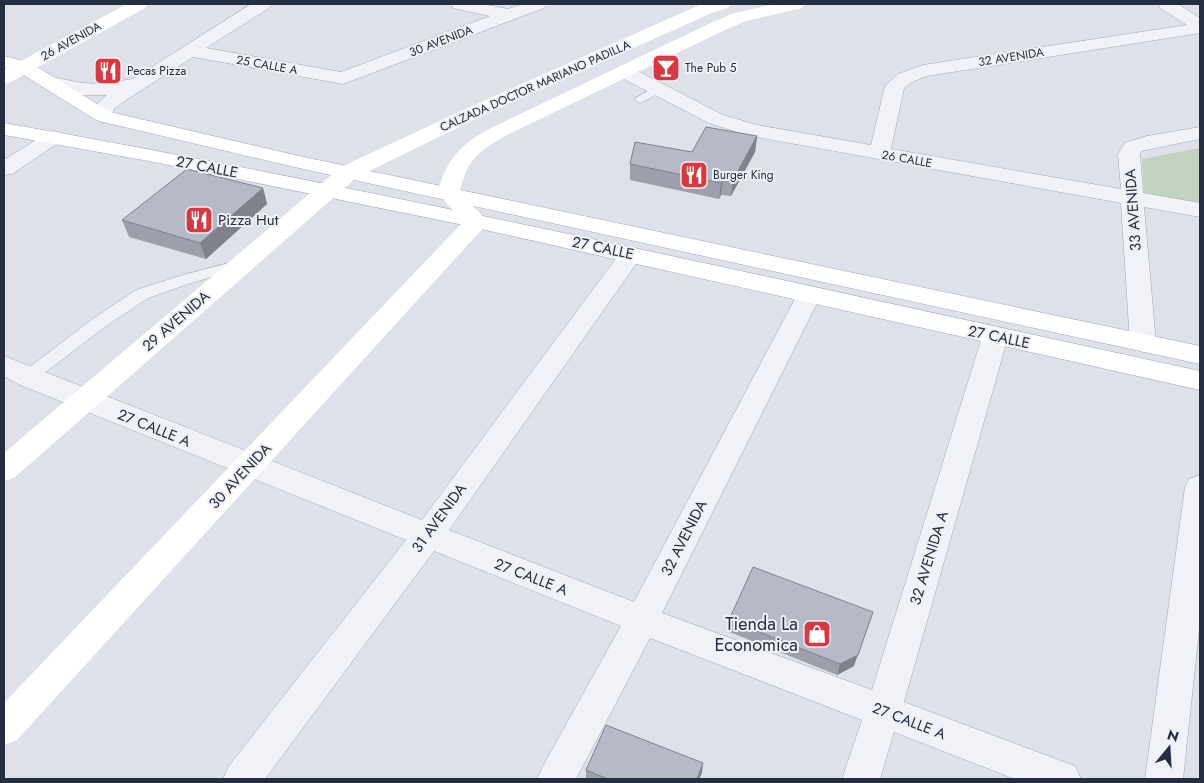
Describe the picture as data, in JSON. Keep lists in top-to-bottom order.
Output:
{
  "streets": {
    "main road": [
      "26 AVENIDA",
      "30 AVENIDA",
      "CALZADA DOCTOR MARIANO PADILLA",
      "27 CALLE",
      "29 AVENIDA"
    ],
    "street": [
      "32 AVENIDA",
      "25 CALLE A",
      "26 CALLE",
      "33 AVENIDA",
      "27 CALLE A",
      "31 AVENIDA",
      "32 AVENIDA A"
    ]
  },
  "crossings": [
    ["30 AVENIDA", "25 CALLE A"],
    ["30 AVENIDA", "27 CALLE"],
    ["30 AVENIDA", "27 CALLE A"],
    ["32 AVENIDA", "26 CALLE"],
    ["32 AVENIDA", "27 CALLE"],
    ["32 AVENIDA", "27 CALLE A"],
    ["CALZADA DOCTOR MARIANO PADILLA", "26 CALLE"],
    ["CALZADA DOCTOR MARIANO PADILLA", "27 CALLE"],
    ["CALZADA DOCTOR MARIANO PADILLA", "29 AVENIDA"],
    ["26 CALLE", "33 AVENIDA"],
    ["27 CALLE", "33 AVENIDA"],
    ["27 CALLE", "29 AVENIDA"],
    ["27 CALLE", "31 AVENIDA"],
    ["27 CALLE", "32 AVENIDA A"],
    ["29 AVENIDA", "27 CALLE A"],
    ["27 CALLE A", "31 AVENIDA"],
    ["27 CALLE A", "32 AVENIDA A"]
  ],
  "places": {
    "bar": ["The Pub 5"],
    "restaurant": ["Pecas Pizza", "Burger King", "Pizza Hut"],
    "shop": ["Tienda La Economica"]
  },
  "north": "top"
}
